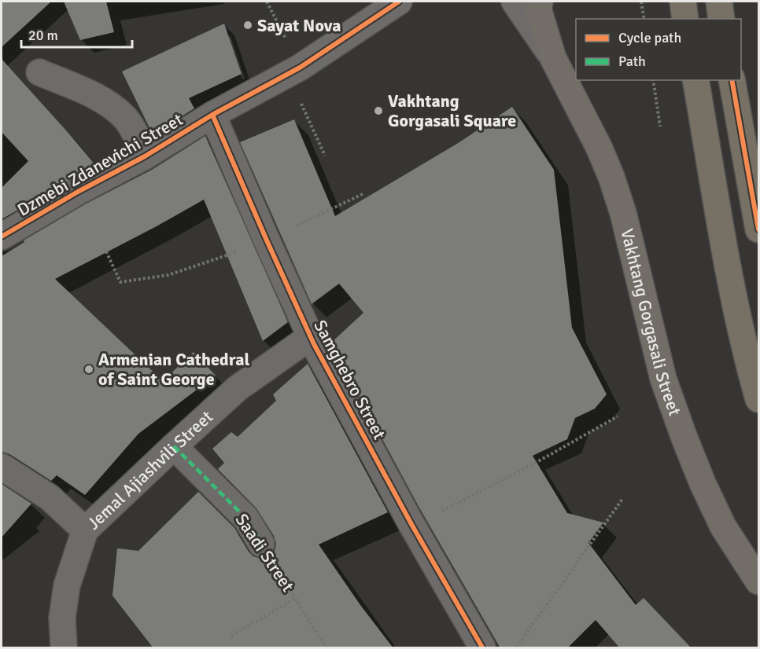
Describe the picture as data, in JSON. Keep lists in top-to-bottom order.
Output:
{
  "streets": {
    "main road": ["Vakhtang Gorgasali Street"],
    "street": [
      "Dzmebi Zdanevichi Street",
      "Samghebro Street",
      "Jemal Ajiashvili Street",
      "Saadi Street"
    ]
  },
  "crossings": [
    ["Dzmebi Zdanevichi Street", "Samghebro Street"],
    ["Samghebro Street", "Jemal Ajiashvili Street"],
    ["Jemal Ajiashvili Street", "Saadi Street"]
  ],
  "places": ["Sayat Nova", "Vakhtang Gorgasali Square", "Armenian Cathedral of Saint George"],
  "legend": ["Cycle path", "Path"],
  "scale_bar": "20 m"
}
